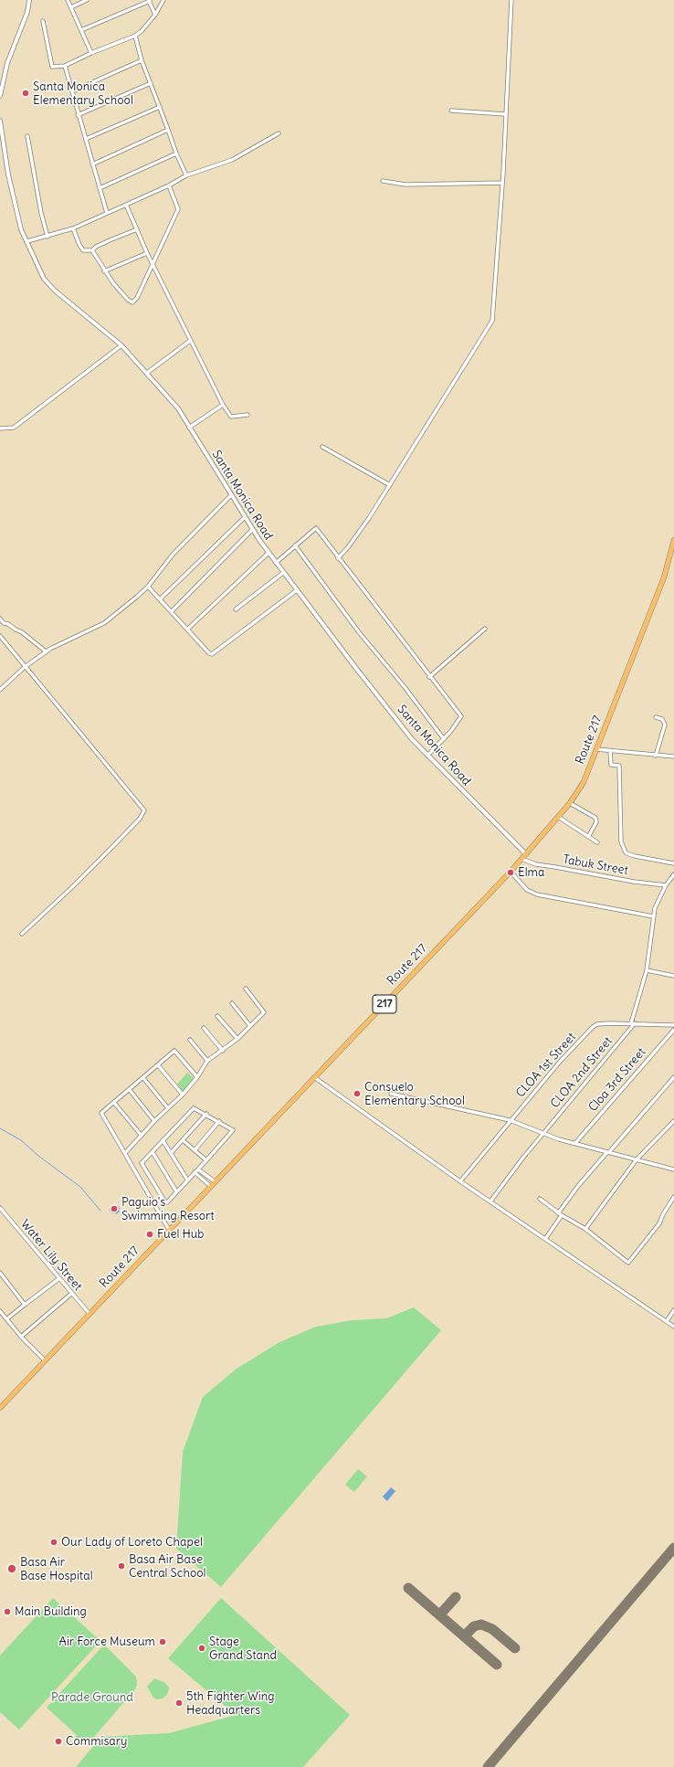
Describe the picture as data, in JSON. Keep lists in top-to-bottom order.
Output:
{
  "streets": {
    "main road": ["Route 217", "217"],
    "street": [
      "Santa Monica Road",
      "Tabuk Street",
      "CLOA 1st Street",
      "CLOA 2nd Street",
      "Cloa 3rd Street",
      "Water Lily Street"
    ]
  },
  "crossings": [
    ["Santa Monica Road", "Route 217"],
    ["Route 217", "Tabuk Street"],
    ["Route 217", "Water Lily Street"],
    ["CLOA 1st Street", "CLOA 2nd Street"]
  ],
  "parks": ["Parade Ground"],
  "places": [
    "Santa Monica Elementary School",
    "Elma",
    "Consuelo Elementary School",
    "Paguio's Swimming Resort",
    "Fuel Hub",
    "Our Lady of Loreto Chapel",
    "Basa Air Base Central School",
    "Basa Air Base Hospital",
    "Main Building",
    "Air Force Museum",
    "Stage Grand Stand",
    "5th Fighter Wing Headquarters",
    "Commisary"
  ]
}
